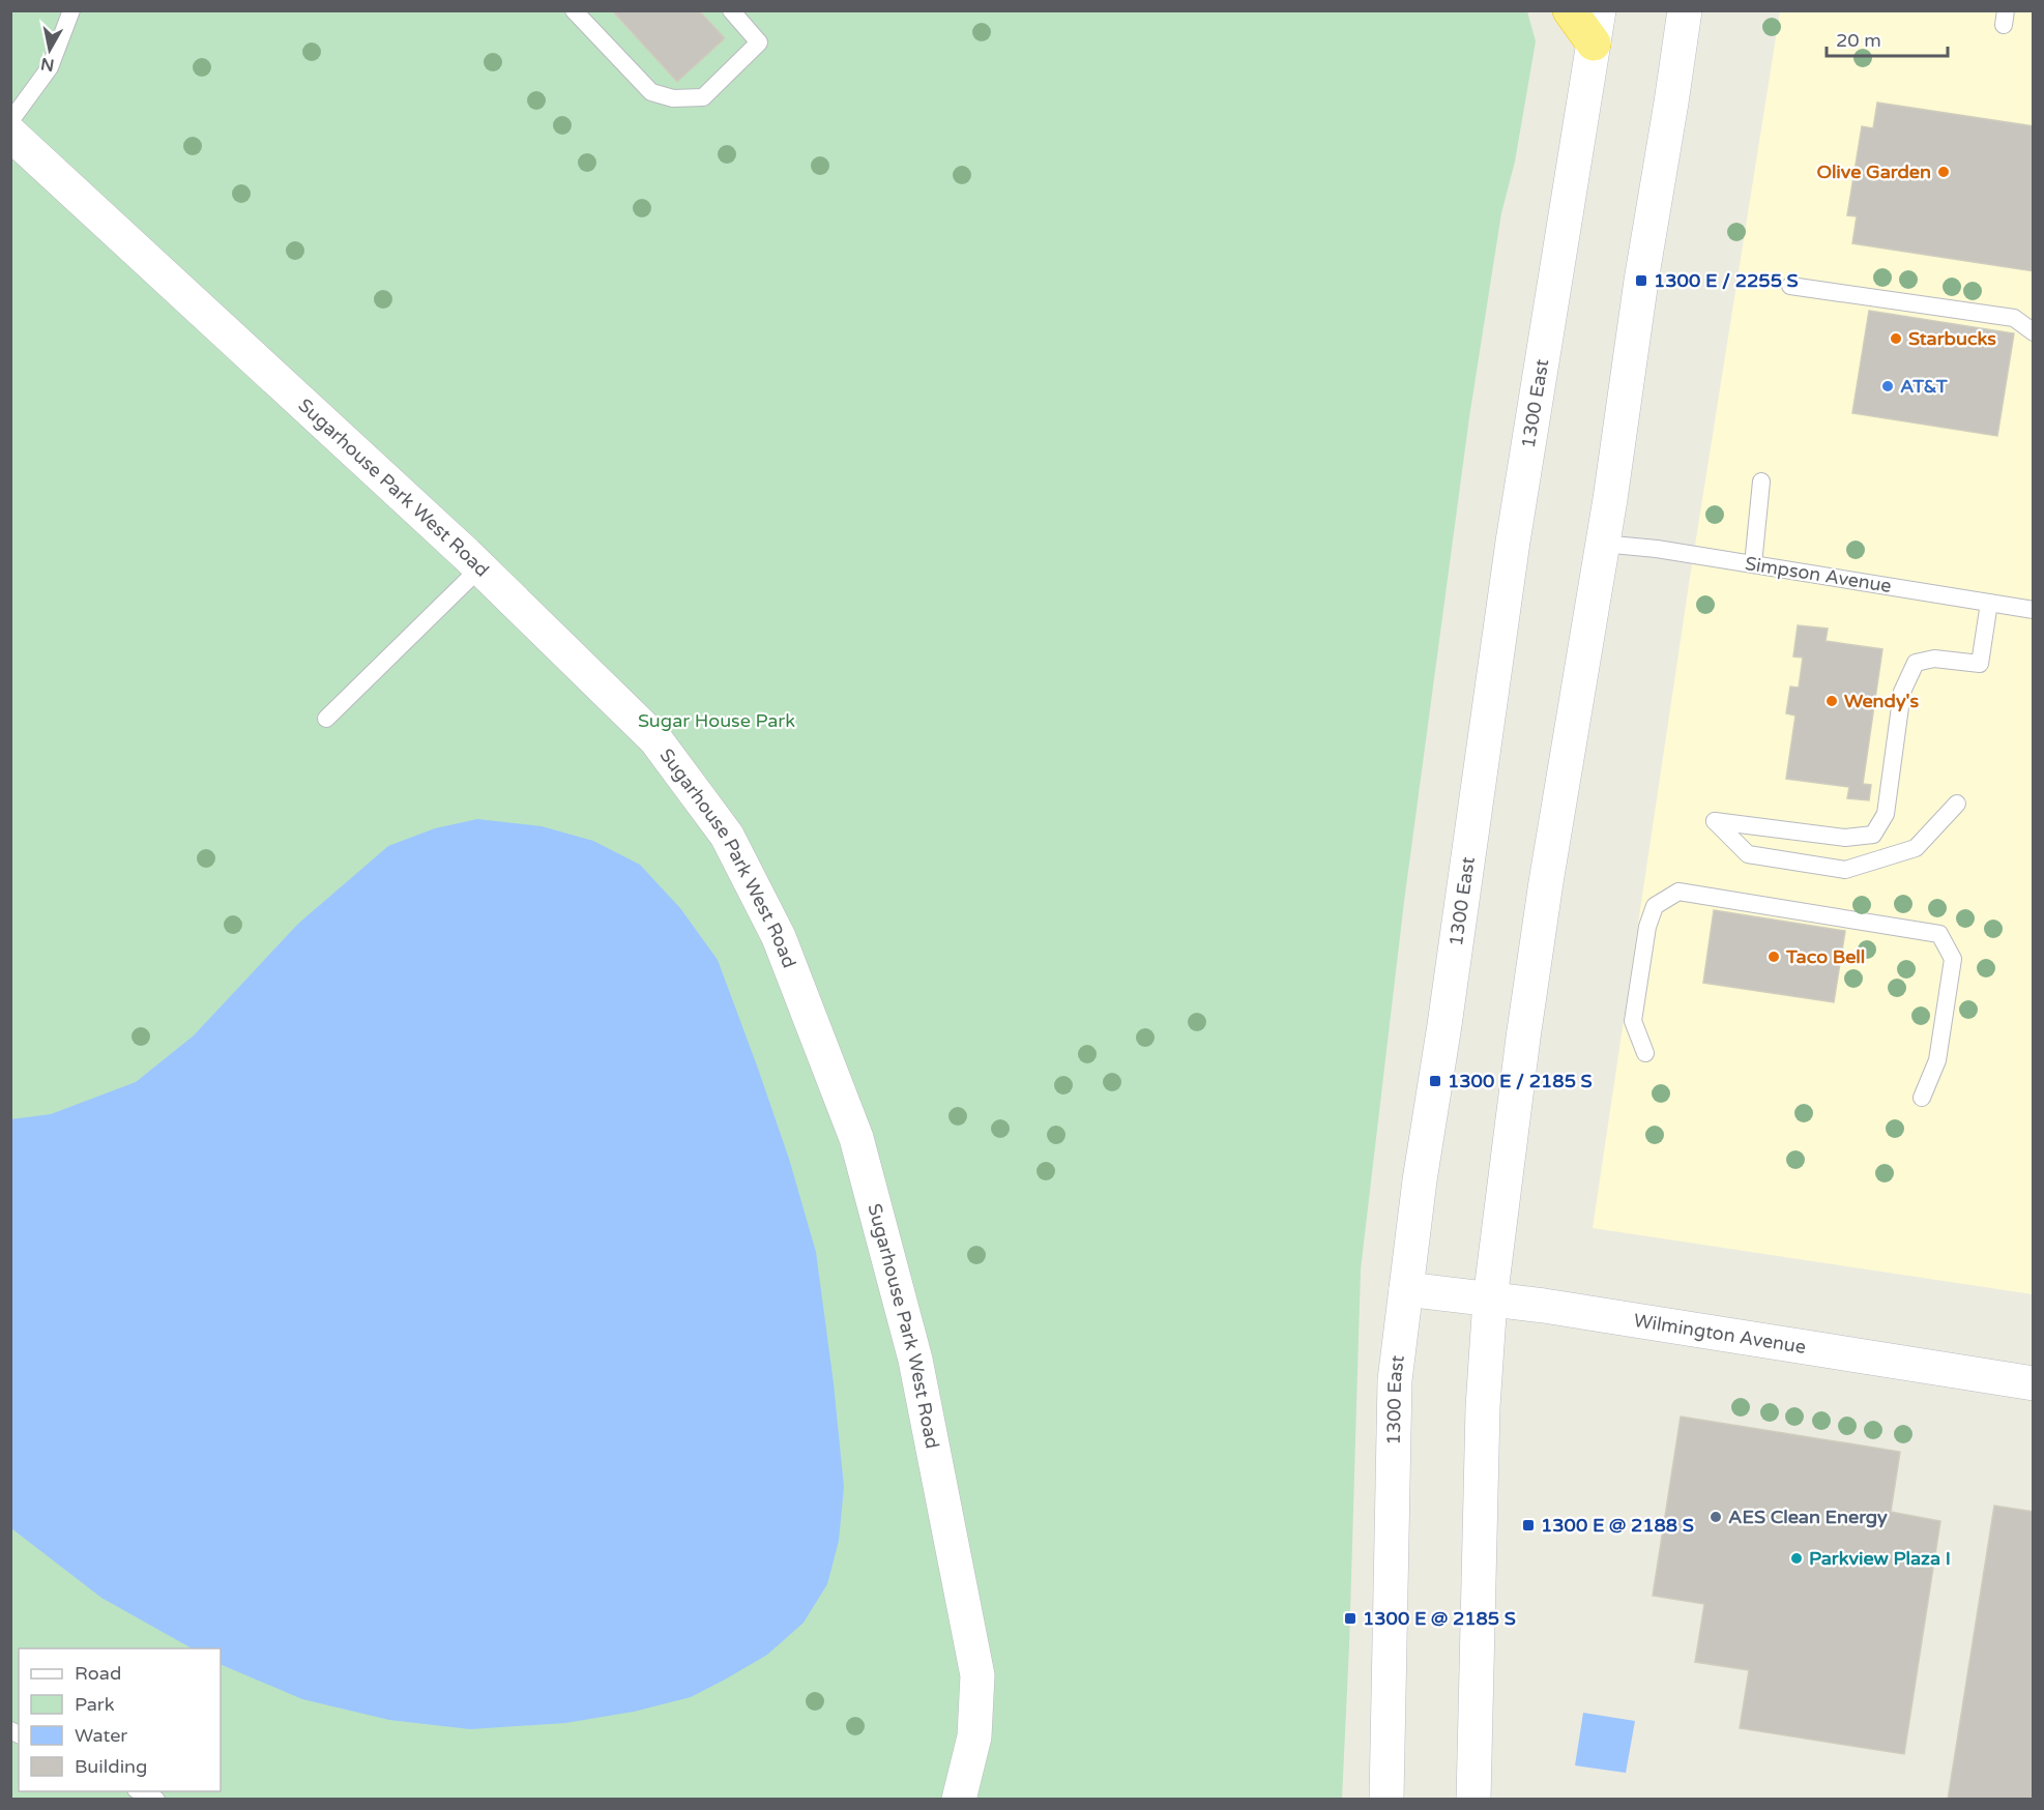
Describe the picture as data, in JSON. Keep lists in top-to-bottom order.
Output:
{
  "streets": {
    "main road": ["1300 East", "Sugarhouse Park West Road", "Wilmington Avenue"],
    "lane": ["Simpson Avenue"]
  },
  "crossings": [
    ["1300 East", "Wilmington Avenue"]
  ],
  "parks": ["Sugar House Park"],
  "places": {
    "other": [
      "Olive Garden",
      "Starbucks",
      "AT&T",
      "Wendy's",
      "Taco Bell",
      "AES Clean Energy",
      "Parkview Plaza I"
    ],
    "transit": [
      "1300 E / 2255 S",
      "1300 E / 2185 S",
      "1300 E @ 2188 S",
      "1300 E @ 2185 S"
    ]
  },
  "legend": [
    "Road",
    "Park",
    "Water",
    "Building"
  ],
  "scale_bar": "20 m",
  "north": "bottom"
}
